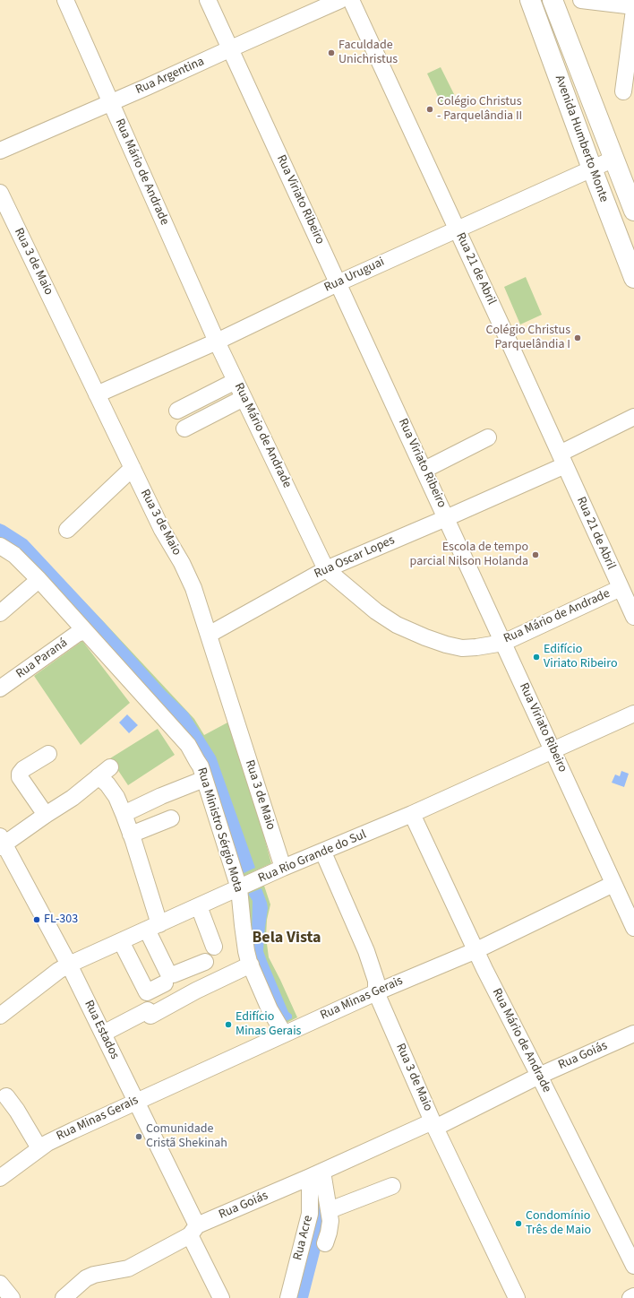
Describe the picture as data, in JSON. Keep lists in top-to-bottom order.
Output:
{
  "streets": {
    "main road": ["Avenida Humberto Monte"],
    "street": [
      "Rua Argentina",
      "Rua Mário de Andrade",
      "Rua Viriato Ribeiro",
      "Rua 3 de Maio",
      "Rua 21 de Abril",
      "Rua Uruguai",
      "Rua Oscar Lopes",
      "Rua Paraná",
      "Rua Ministro Sérgio Mota",
      "Rua Rio Grande do Sul",
      "Rua Minas Gerais",
      "Rua Estados",
      "Rua Goiás",
      "Rua Acre"
    ]
  },
  "crossings": [
    ["Rua Argentina", "Rua Mário de Andrade"],
    ["Rua Argentina", "Rua Viriato Ribeiro"],
    ["Avenida Humberto Monte", "Rua Uruguai"],
    ["Rua Mário de Andrade", "Rua Viriato Ribeiro"],
    ["Rua Mário de Andrade", "Rua 21 de Abril"],
    ["Rua Mário de Andrade", "Rua Uruguai"],
    ["Rua Mário de Andrade", "Rua Oscar Lopes"],
    ["Rua Mário de Andrade", "Rua Rio Grande do Sul"],
    ["Rua Mário de Andrade", "Rua Minas Gerais"],
    ["Rua Mário de Andrade", "Rua Goiás"],
    ["Rua Viriato Ribeiro", "Rua Uruguai"],
    ["Rua Viriato Ribeiro", "Rua Oscar Lopes"],
    ["Rua Viriato Ribeiro", "Rua Rio Grande do Sul"],
    ["Rua Viriato Ribeiro", "Rua Minas Gerais"],
    ["Rua 3 de Maio", "Rua Uruguai"],
    ["Rua 3 de Maio", "Rua Oscar Lopes"],
    ["Rua 3 de Maio", "Rua Rio Grande do Sul"],
    ["Rua 3 de Maio", "Rua Minas Gerais"],
    ["Rua 3 de Maio", "Rua Goiás"],
    ["Rua 21 de Abril", "Rua Uruguai"],
    ["Rua 21 de Abril", "Rua Oscar Lopes"],
    ["Rua Paraná", "Rua Ministro Sérgio Mota"],
    ["Rua Ministro Sérgio Mota", "Rua Rio Grande do Sul"],
    ["Rua Ministro Sérgio Mota", "Rua Minas Gerais"],
    ["Rua Rio Grande do Sul", "Rua Estados"],
    ["Rua Minas Gerais", "Rua Estados"],
    ["Rua Estados", "Rua Goiás"],
    ["Rua Goiás", "Rua Acre"]
  ],
  "districts": ["Bela Vista"],
  "places": [
    "Faculdade Unichristus",
    "Colégio Christus - Parquelândia II",
    "Colégio Christus Parquelândia I",
    "Escola de tempo parcial Nilson Holanda",
    "Edifício Viriato Ribeiro",
    "FL-303",
    "Edifício Minas Gerais",
    "Comunidade Cristã Shekinah",
    "Condomínio Três de Maio"
  ]
}
